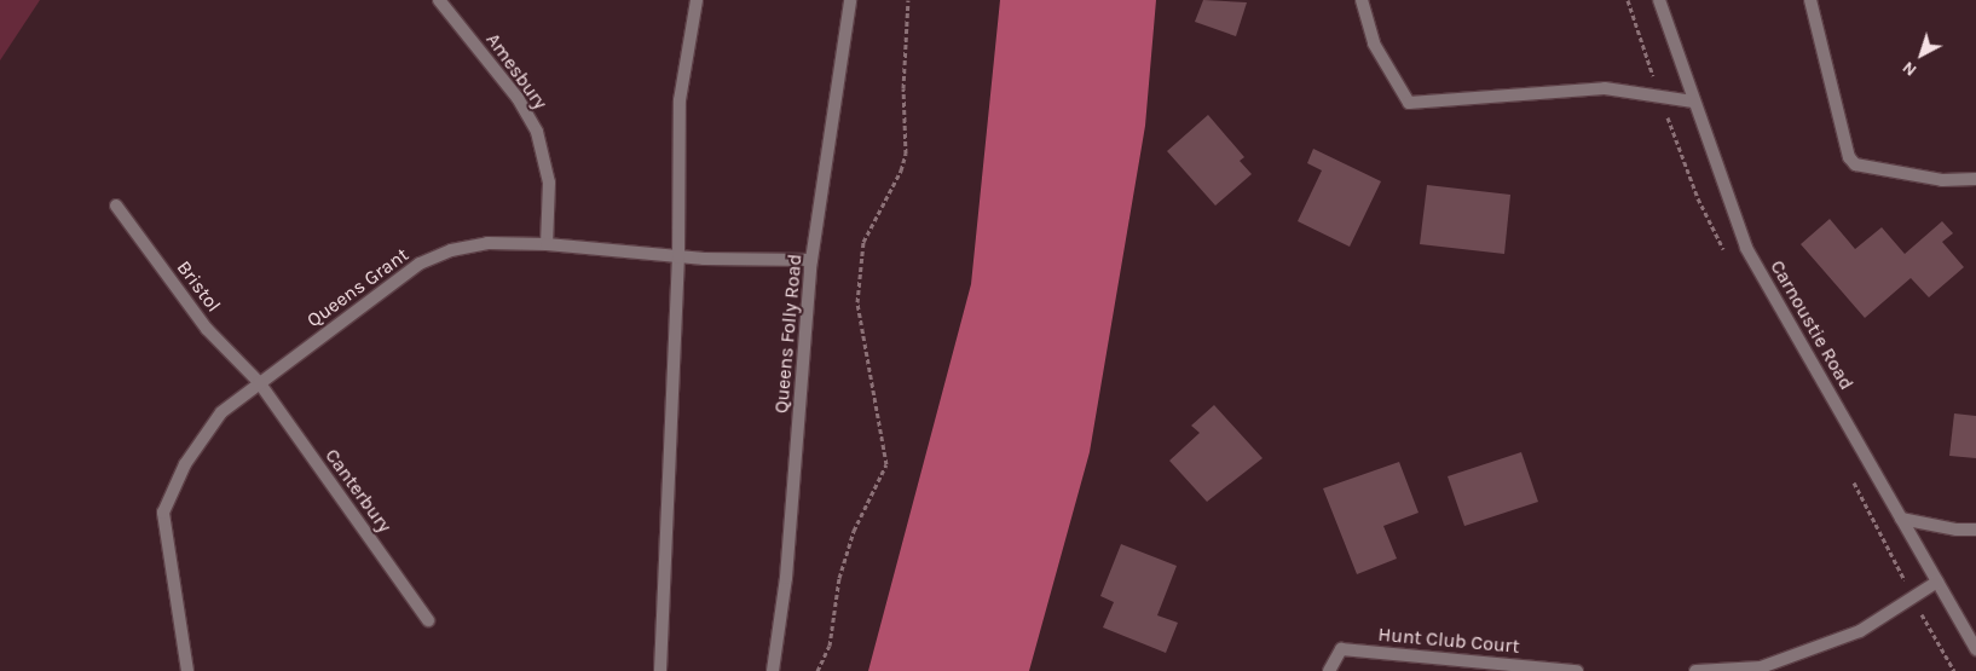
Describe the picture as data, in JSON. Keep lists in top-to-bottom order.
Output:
{
  "streets": {
    "street": [
      "Amesbury",
      "Bristol",
      "Queens Grant",
      "Carnoustie Road",
      "Queens Folly Road",
      "Canterbury",
      "Hunt Club Court"
    ]
  },
  "crossings": [
    ["Amesbury", "Queens Grant"],
    ["Bristol", "Queens Grant"],
    ["Bristol", "Canterbury"],
    ["Queens Grant", "Queens Folly Road"],
    ["Queens Grant", "Canterbury"]
  ],
  "north": "bottom left"
}
